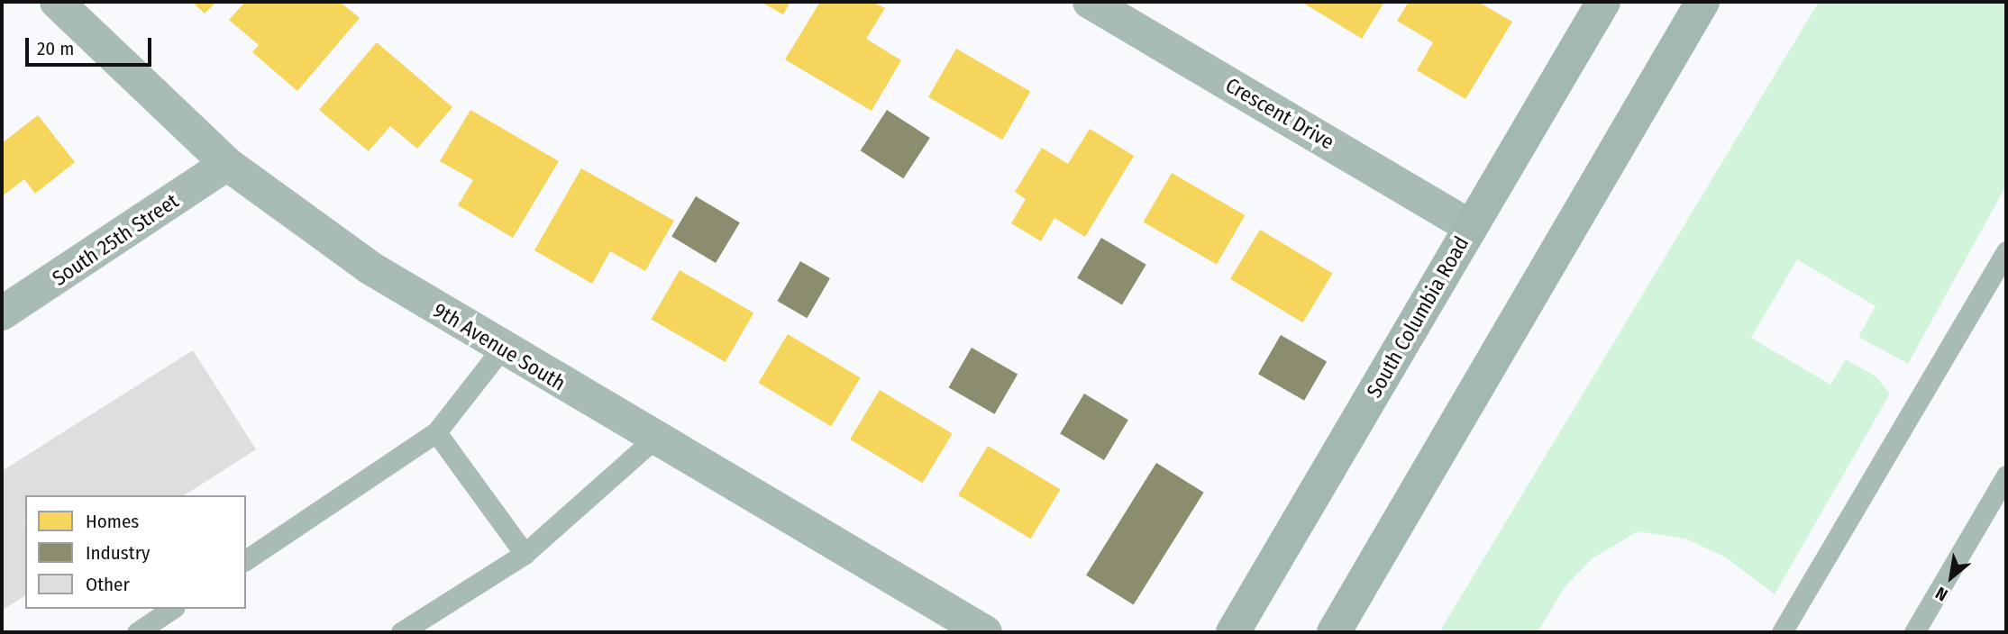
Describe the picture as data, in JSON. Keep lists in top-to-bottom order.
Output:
{
  "streets": {
    "main road": ["South Columbia Road"],
    "street": ["Crescent Drive", "South 25th Street", "9th Avenue South"]
  },
  "crossings": [
    ["Crescent Drive", "South Columbia Road"],
    ["South 25th Street", "9th Avenue South"]
  ],
  "legend": ["Homes", "Industry", "Other"],
  "scale_bar": "20 m",
  "north": "bottom left"
}
